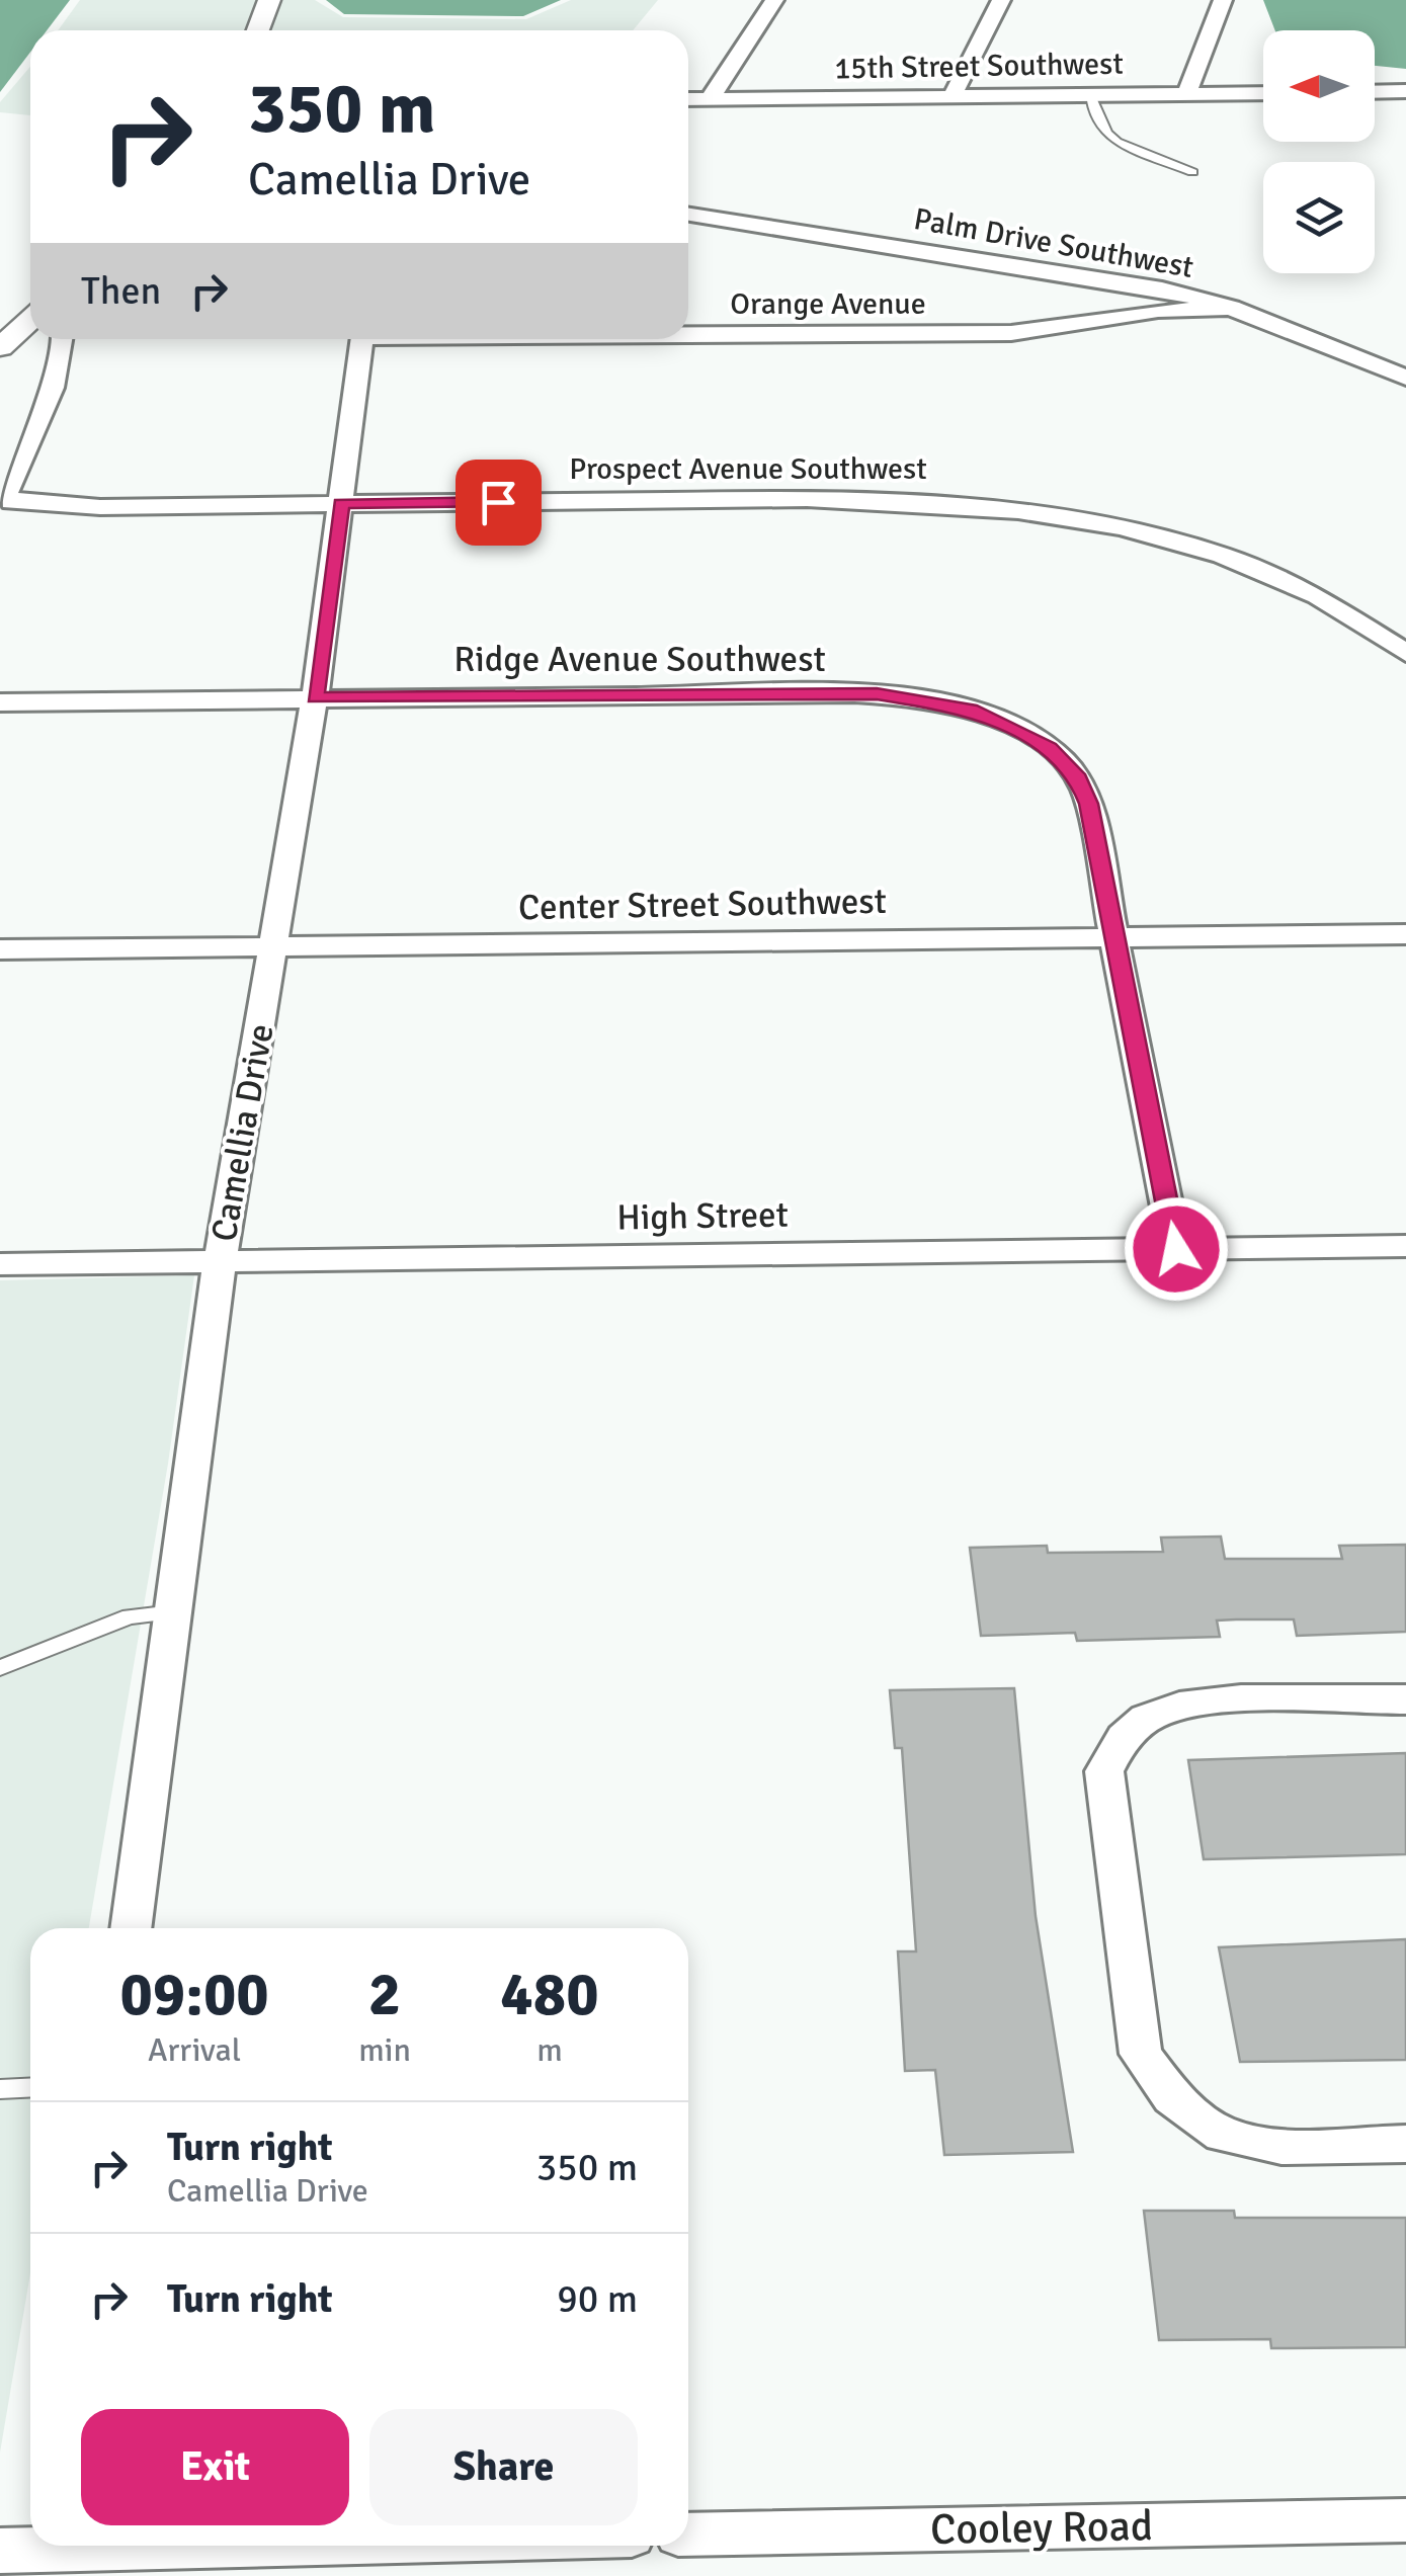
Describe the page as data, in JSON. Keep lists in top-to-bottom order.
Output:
{
  "streets": {
    "street": [
      "15th Street Southwest",
      "Palm Drive Southwest",
      "Orange Avenue",
      "Prospect Avenue Southwest",
      "Ridge Avenue Southwest",
      "Center Street Southwest",
      "Camellia Drive",
      "High Street",
      "Cooley Road"
    ]
  },
  "crossings": [
    ["Palm Drive Southwest", "Orange Avenue"],
    ["Prospect Avenue Southwest", "Camellia Drive"],
    ["Ridge Avenue Southwest", "Center Street Southwest"],
    ["Ridge Avenue Southwest", "Camellia Drive"],
    ["Ridge Avenue Southwest", "High Street"],
    ["Center Street Southwest", "Camellia Drive"],
    ["Camellia Drive", "High Street"]
  ],
  "north": "left",
  "page": {
    "turn": ["350 m", "Camellia Drive"],
    "then": "Then",
    "eta": [
      "09:00",
      "Arrival",
      "2",
      "min",
      "480",
      "m"
    ],
    "list": [
      {
        "name": "Turn right",
        "note": "Camellia Drive",
        "value": "350 m"
      },
      {
        "name": "Turn right",
        "value": "90 m"
      }
    ],
    "buttons": ["Exit", "Share"]
  }
}
